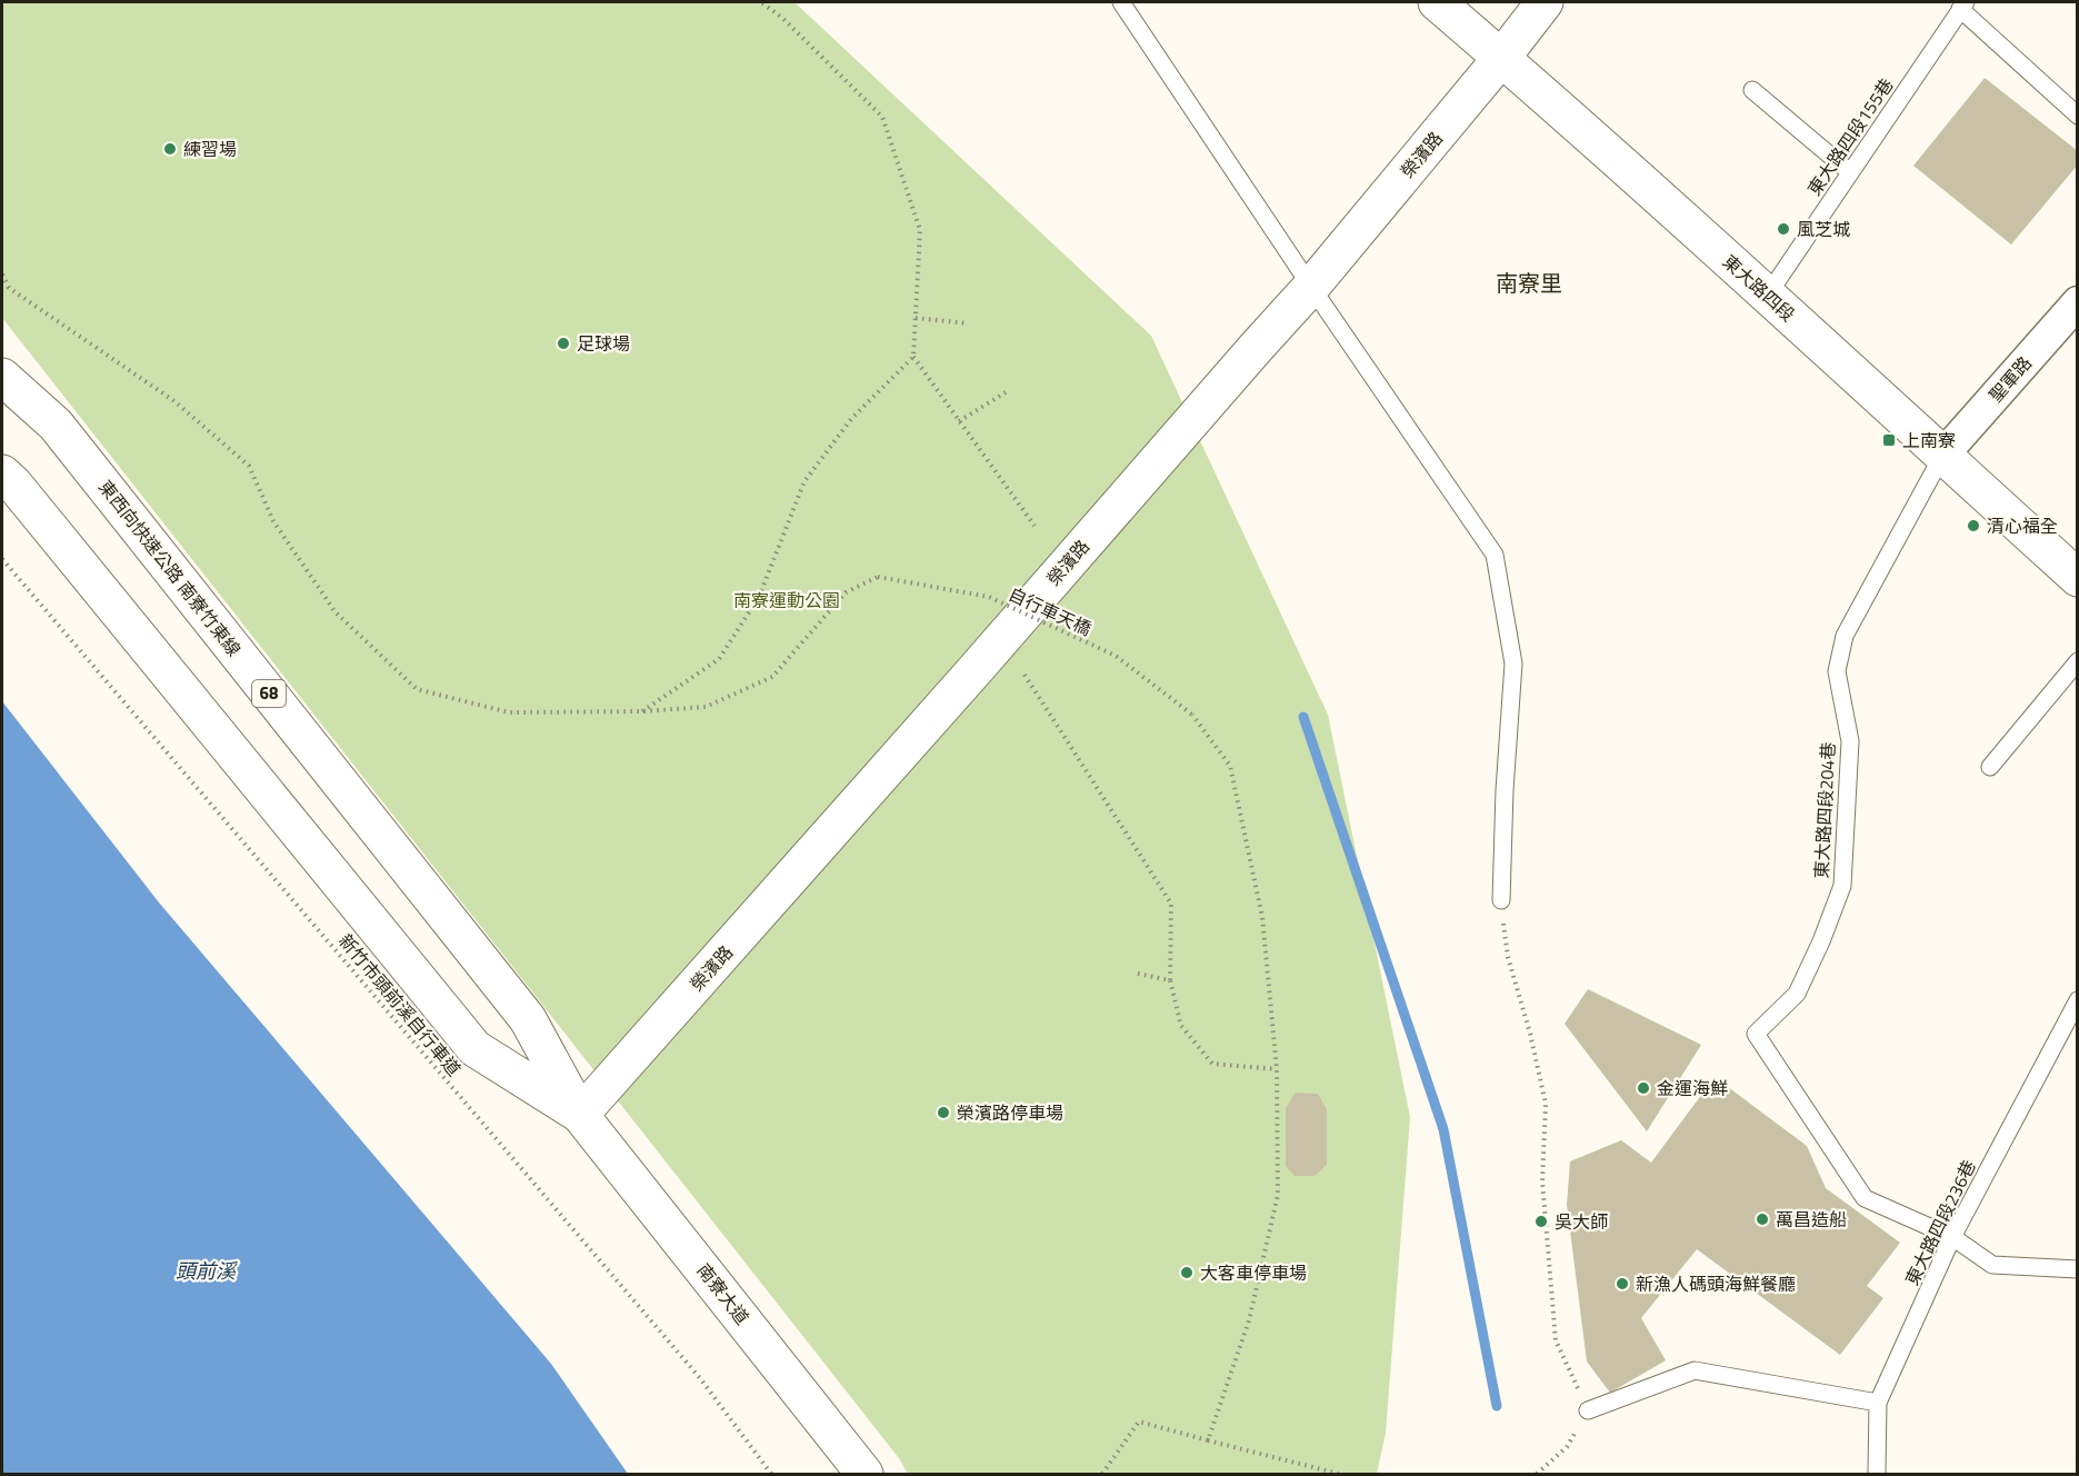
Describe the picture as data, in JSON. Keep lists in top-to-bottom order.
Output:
{
  "streets": {
    "main road": [
      "榮濱路",
      "東大路四段",
      "東西向快速公路 南寮竹東線",
      "68",
      "南寮大道"
    ],
    "street": ["聖軍路"],
    "lane": ["東大路四段155巷", "東大路四段204巷", "東大路四段236巷"],
    "path": ["自行車天橋", "新竹市頭前溪自行車道"]
  },
  "crossings": [
    ["東大路四段155巷", "東大路四段"],
    ["榮濱路", "東大路四段"],
    ["榮濱路", "東西向快速公路 南寮竹東線"],
    ["榮濱路", "南寮大道"],
    ["東大路四段", "聖軍路"],
    ["東大路四段", "東大路四段204巷"],
    ["聖軍路", "東大路四段204巷"],
    ["東西向快速公路 南寮竹東線", "南寮大道"],
    ["東大路四段204巷", "東大路四段236巷"]
  ],
  "districts": ["南寮里"],
  "water": ["頭前溪"],
  "parks": ["南寮運動公園"],
  "places": {
    "other": [
      "練習場",
      "風芝城",
      "足球場",
      "清心福全",
      "金運海鮮",
      "榮濱路停車場",
      "萬昌造船",
      "吳大師",
      "大客車停車場",
      "新漁人碼頭海鮮餐廳"
    ],
    "transit": ["上南寮"]
  }
}
